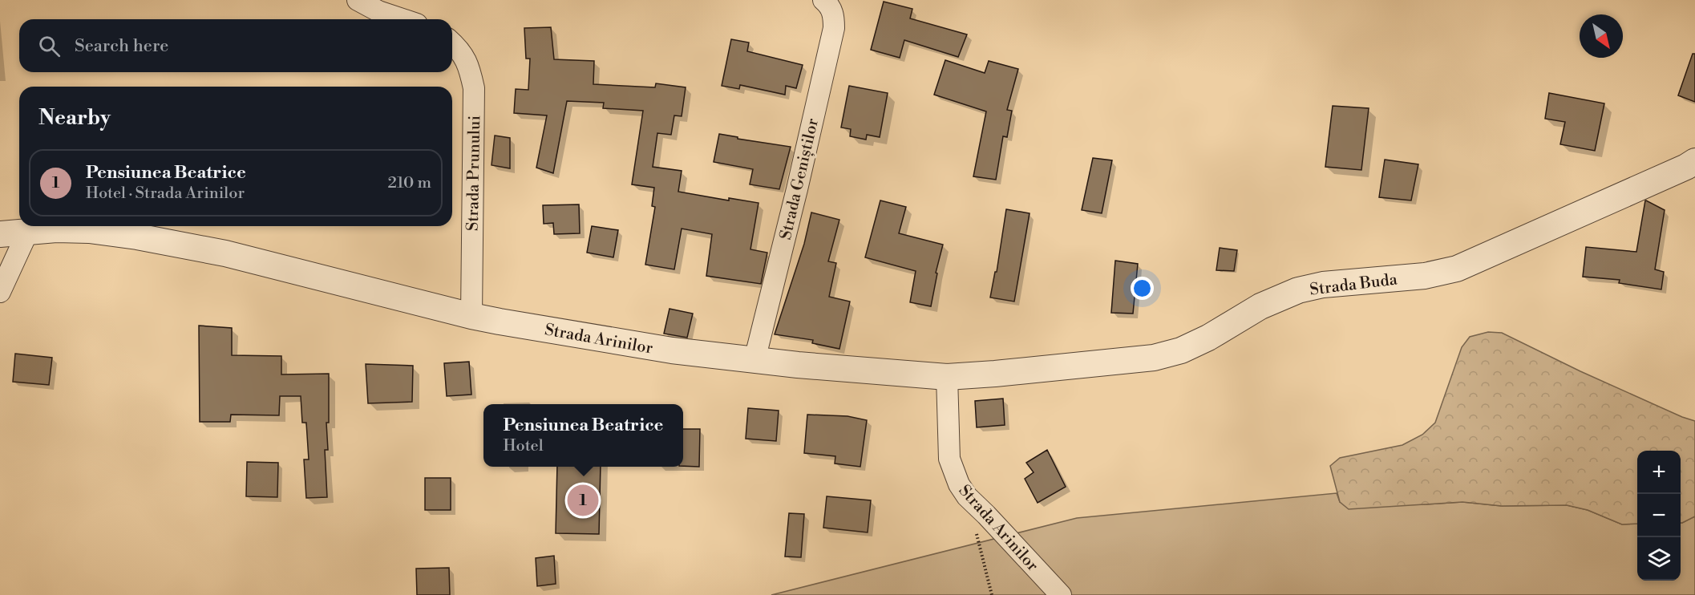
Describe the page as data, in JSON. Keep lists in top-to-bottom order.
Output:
{
  "streets": {
    "street": [
      "Strada Prunului",
      "Strada Geniștilor",
      "Strada Buda",
      "Strada Arinilor"
    ]
  },
  "crossings": [
    ["Strada Prunului", "Strada Arinilor"],
    ["Strada Geniștilor", "Strada Arinilor"],
    ["Strada Buda", "Strada Arinilor"]
  ],
  "north": "bottom right",
  "page": {
    "search": "Search here",
    "heading": "Nearby",
    "list": [
      {
        "mark": "1",
        "name": "Pensiunea Beatrice",
        "note": "Hotel · Strada Arinilor",
        "value": "210 m"
      }
    ],
    "popup": ["Pensiunea Beatrice", "Hotel"],
    "map_buttons": ["+", "−"],
    "pins": "1"
  }
}
